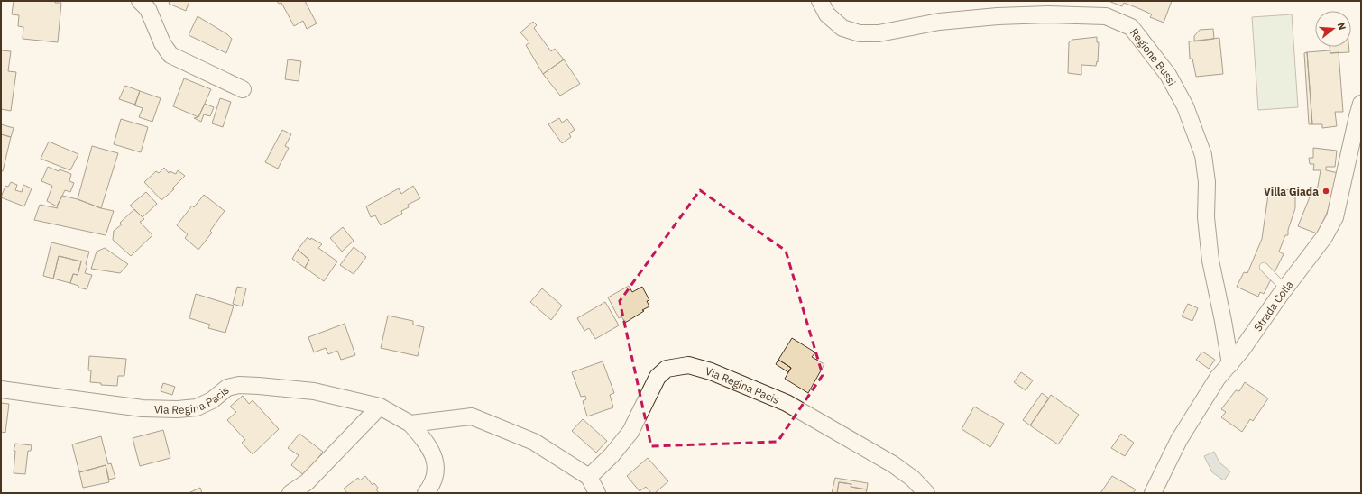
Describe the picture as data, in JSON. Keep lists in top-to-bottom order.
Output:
{
  "streets": {
    "street": ["Regione Bussi", "Strada Colla", "Via Regina Pacis"]
  },
  "crossings": [
    ["Regione Bussi", "Strada Colla"]
  ],
  "places": ["Villa Giada"],
  "north": "right"
}
